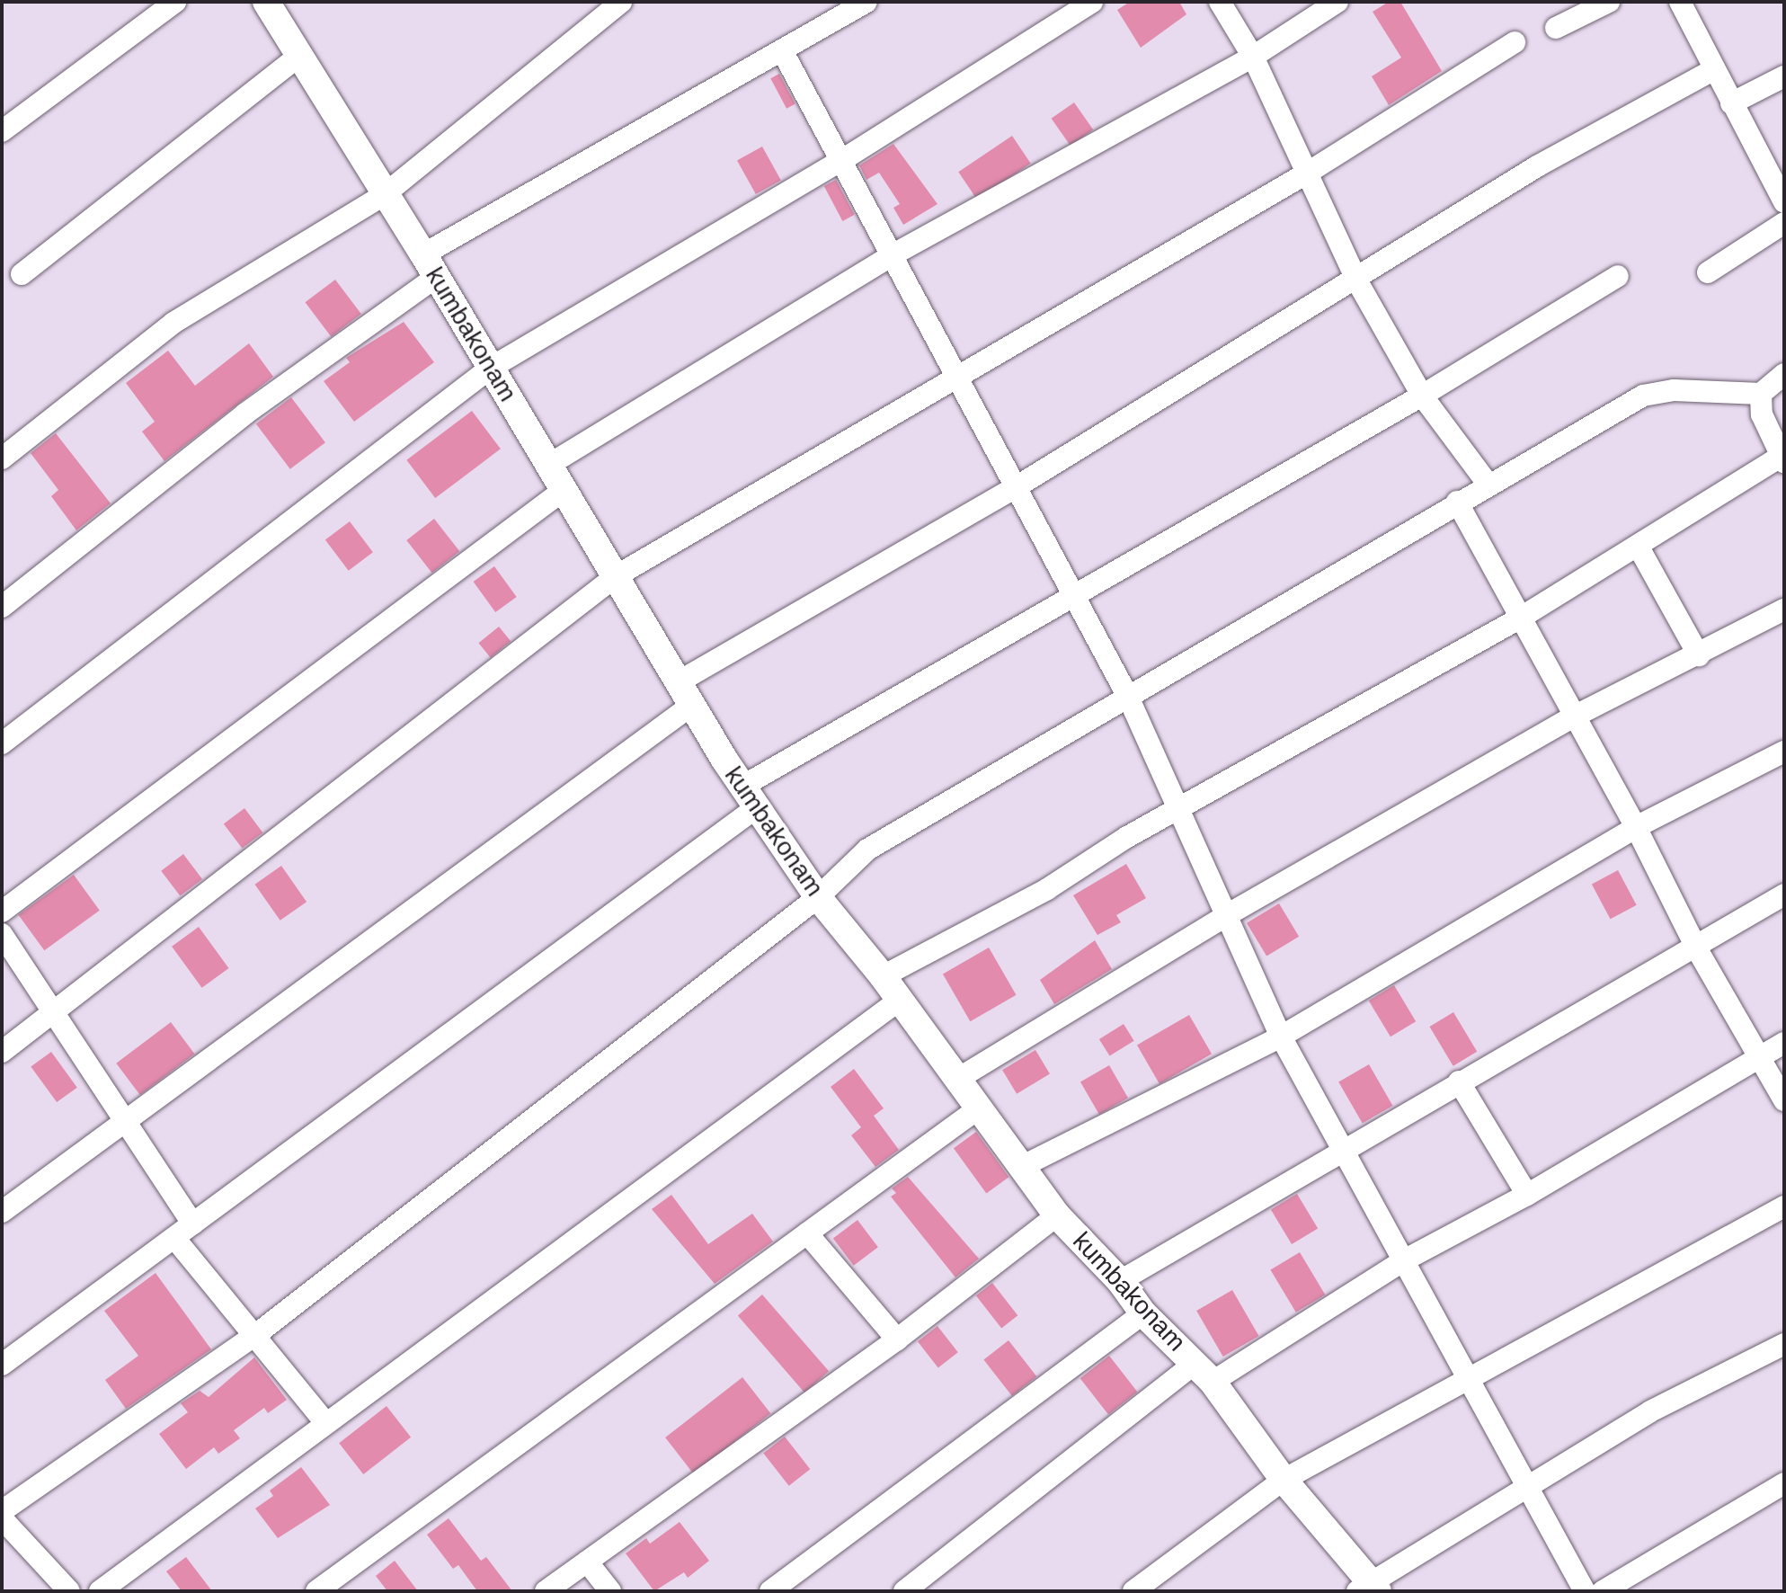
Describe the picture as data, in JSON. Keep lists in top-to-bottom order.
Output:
{
  "streets": {
    "street": ["kumbakonam"]
  }
}
